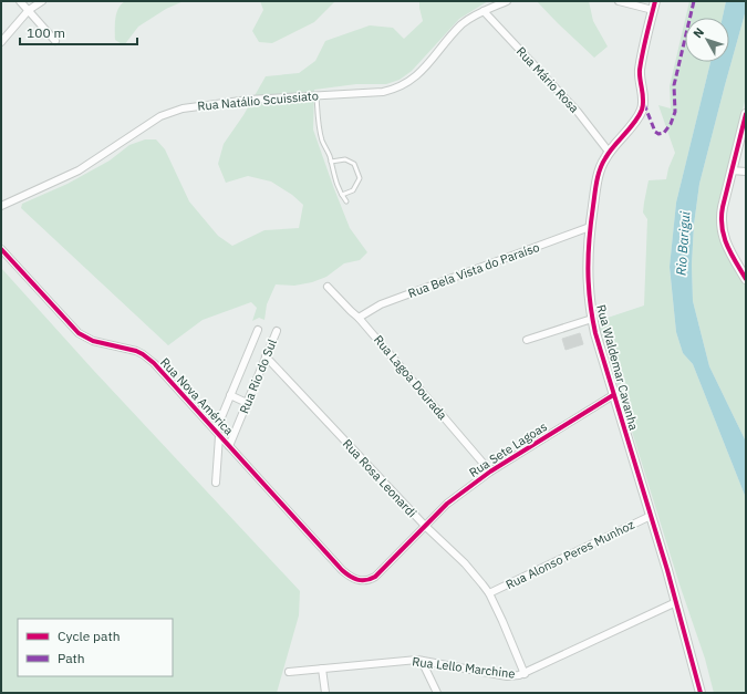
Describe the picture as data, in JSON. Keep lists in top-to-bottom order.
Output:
{
  "streets": {
    "street": [
      "Rua Mário Rosa",
      "Rua Natálio Scuissiato",
      "Rua Bela Vista do Paraíso",
      "Rua Waldemar Cavanha",
      "Rua Rio do Sul",
      "Rua Lagoa Dourada",
      "Rua Nova América",
      "Rua Sete Lagoas",
      "Rua Rosa Leonardi",
      "Rua Alonso Peres Munhoz",
      "Rua Lello Marchine"
    ]
  },
  "crossings": [
    ["Rua Mário Rosa", "Rua Natálio Scuissiato"],
    ["Rua Mário Rosa", "Rua Waldemar Cavanha"],
    ["Rua Bela Vista do Paraíso", "Rua Waldemar Cavanha"],
    ["Rua Bela Vista do Paraíso", "Rua Lagoa Dourada"],
    ["Rua Waldemar Cavanha", "Rua Sete Lagoas"],
    ["Rua Waldemar Cavanha", "Rua Alonso Peres Munhoz"],
    ["Rua Waldemar Cavanha", "Rua Lello Marchine"],
    ["Rua Rio do Sul", "Rua Nova América"],
    ["Rua Rio do Sul", "Rua Rosa Leonardi"],
    ["Rua Lagoa Dourada", "Rua Sete Lagoas"],
    ["Rua Nova América", "Rua Sete Lagoas"],
    ["Rua Sete Lagoas", "Rua Rosa Leonardi"],
    ["Rua Rosa Leonardi", "Rua Alonso Peres Munhoz"],
    ["Rua Rosa Leonardi", "Rua Lello Marchine"]
  ],
  "water": ["Rio Barigui"],
  "legend": ["Cycle path", "Path"],
  "scale_bar": "100 m",
  "north": "top left"
}
